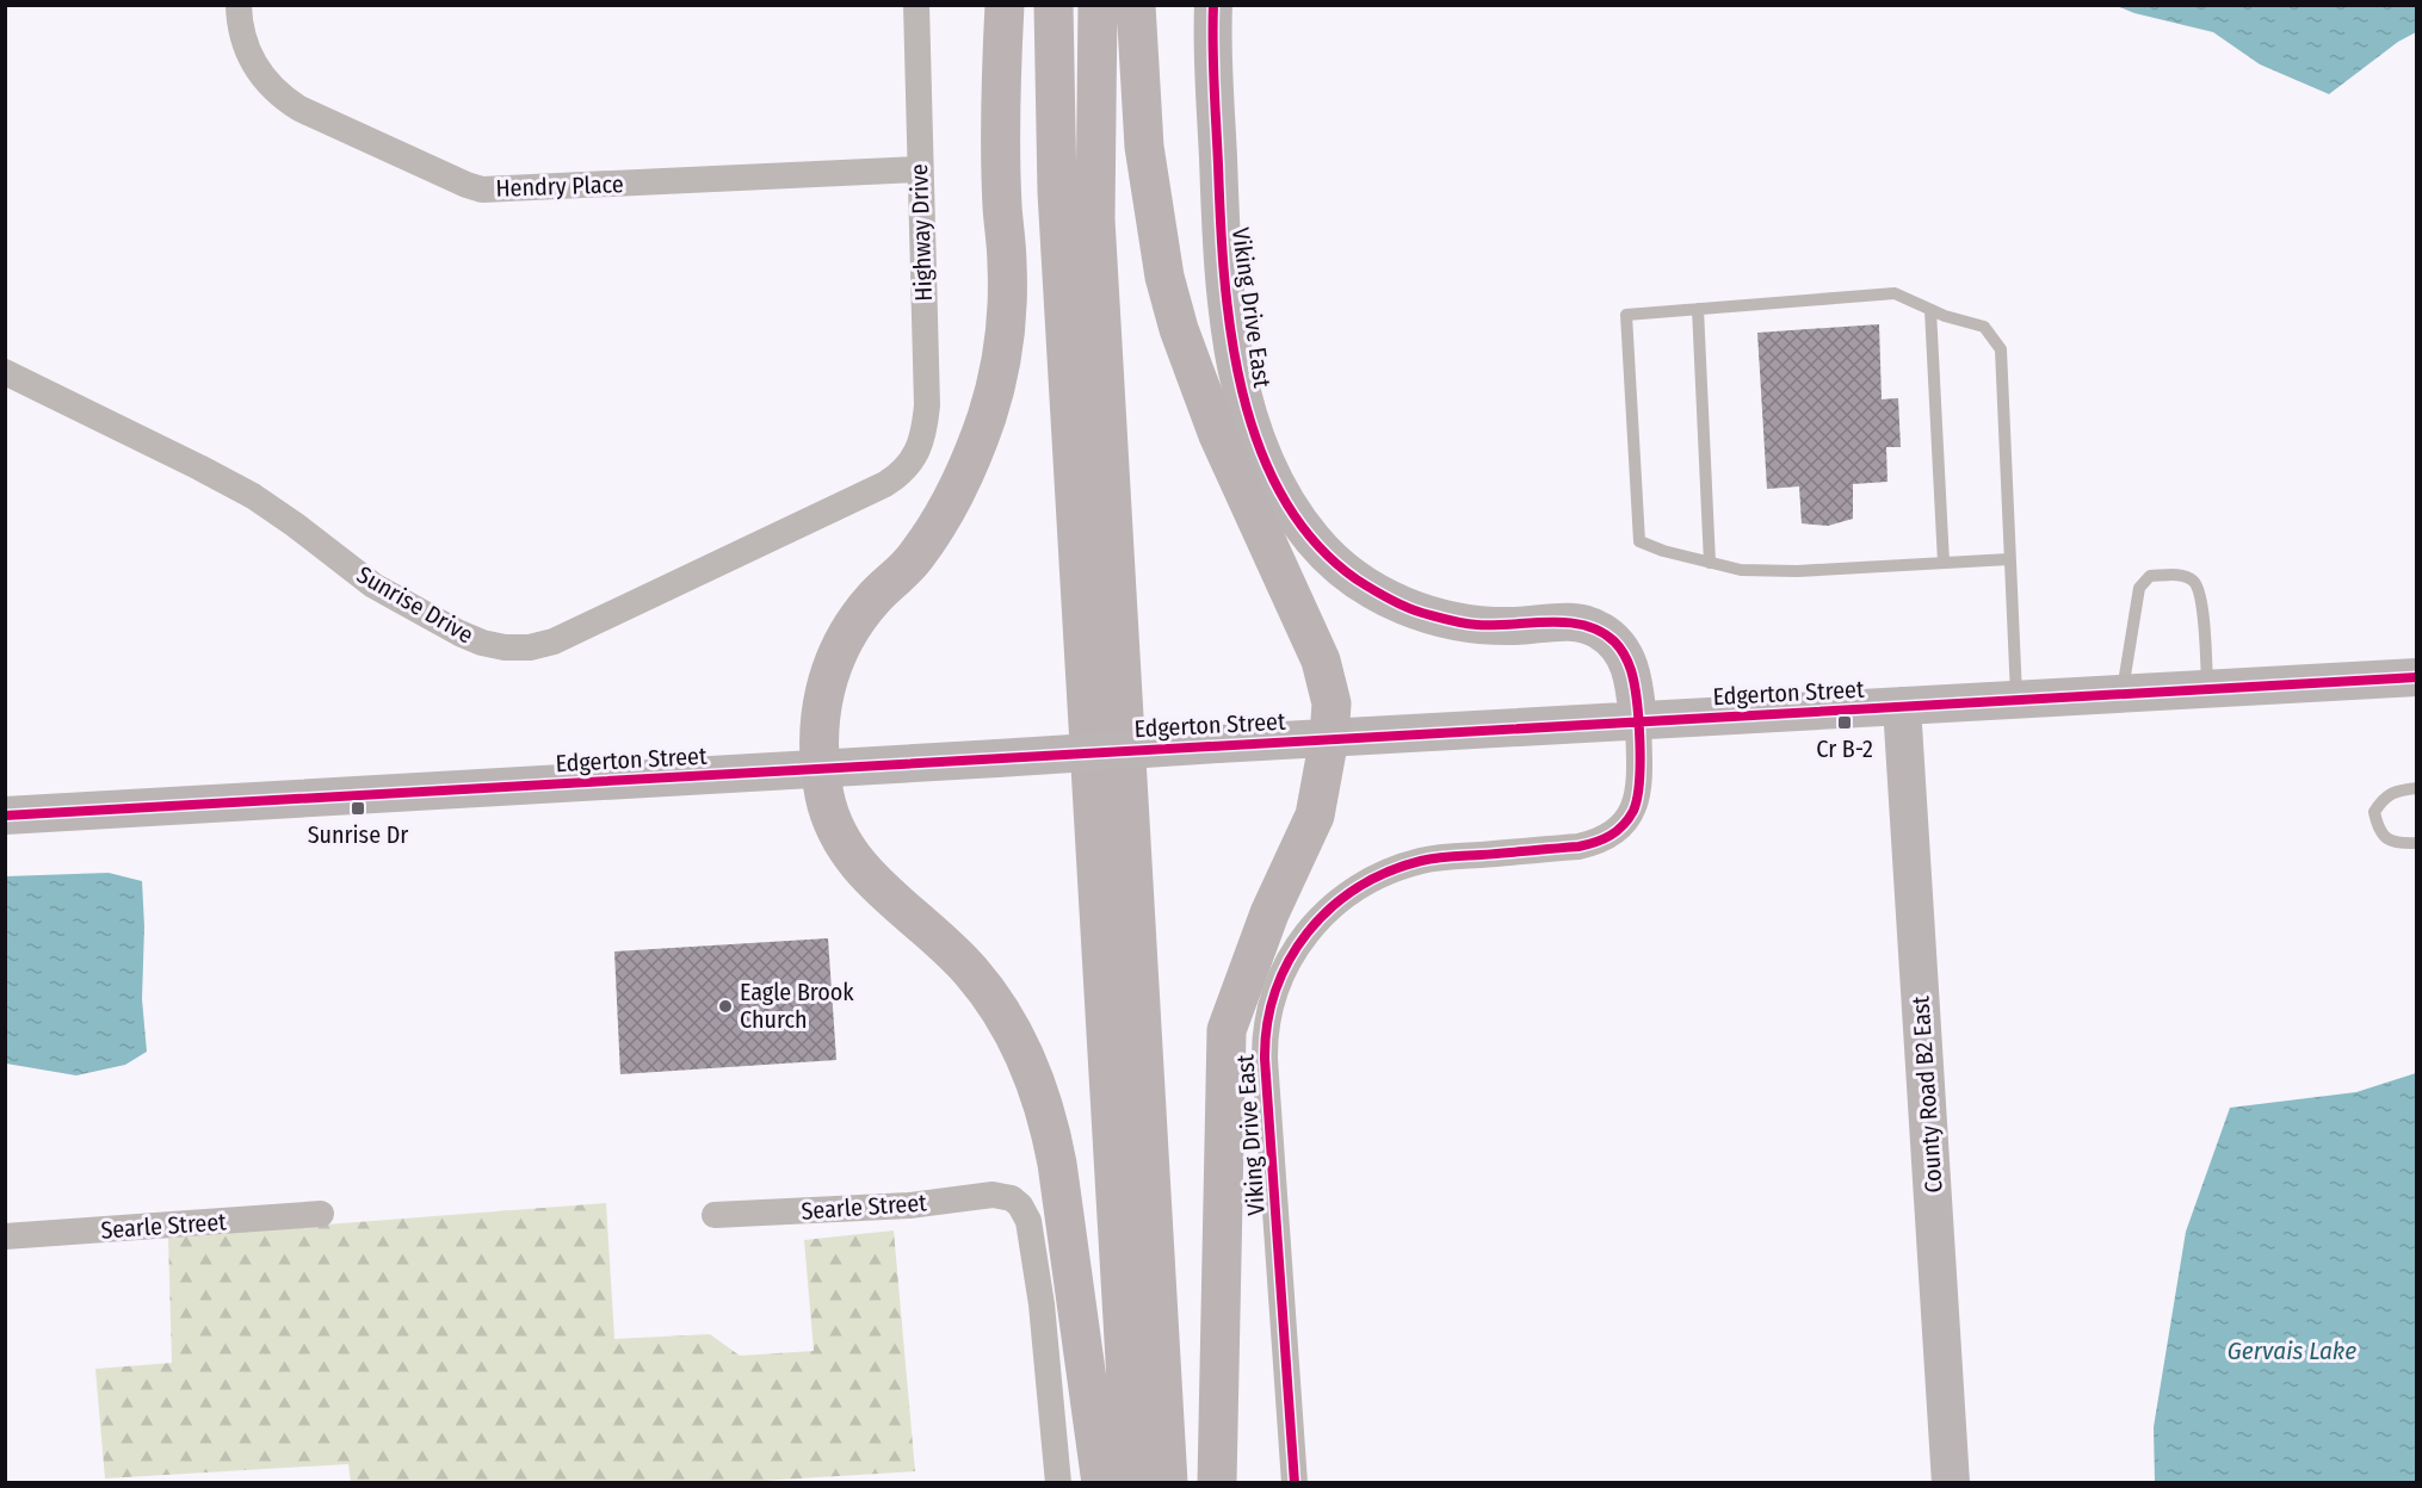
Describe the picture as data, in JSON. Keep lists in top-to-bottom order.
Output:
{
  "streets": {
    "street": [
      "Hendry Place",
      "Highway Drive",
      "Viking Drive East",
      "Sunrise Drive",
      "Edgerton Street",
      "County Road B2 East",
      "Searle Street"
    ]
  },
  "crossings": [
    ["Hendry Place", "Highway Drive"],
    ["Highway Drive", "Sunrise Drive"],
    ["Viking Drive East", "Edgerton Street"],
    ["Edgerton Street", "County Road B2 East"]
  ],
  "water": ["Gervais Lake"],
  "places": {
    "transit": ["Cr B-2", "Sunrise Dr"],
    "other": ["Eagle Brook Church"]
  }
}
